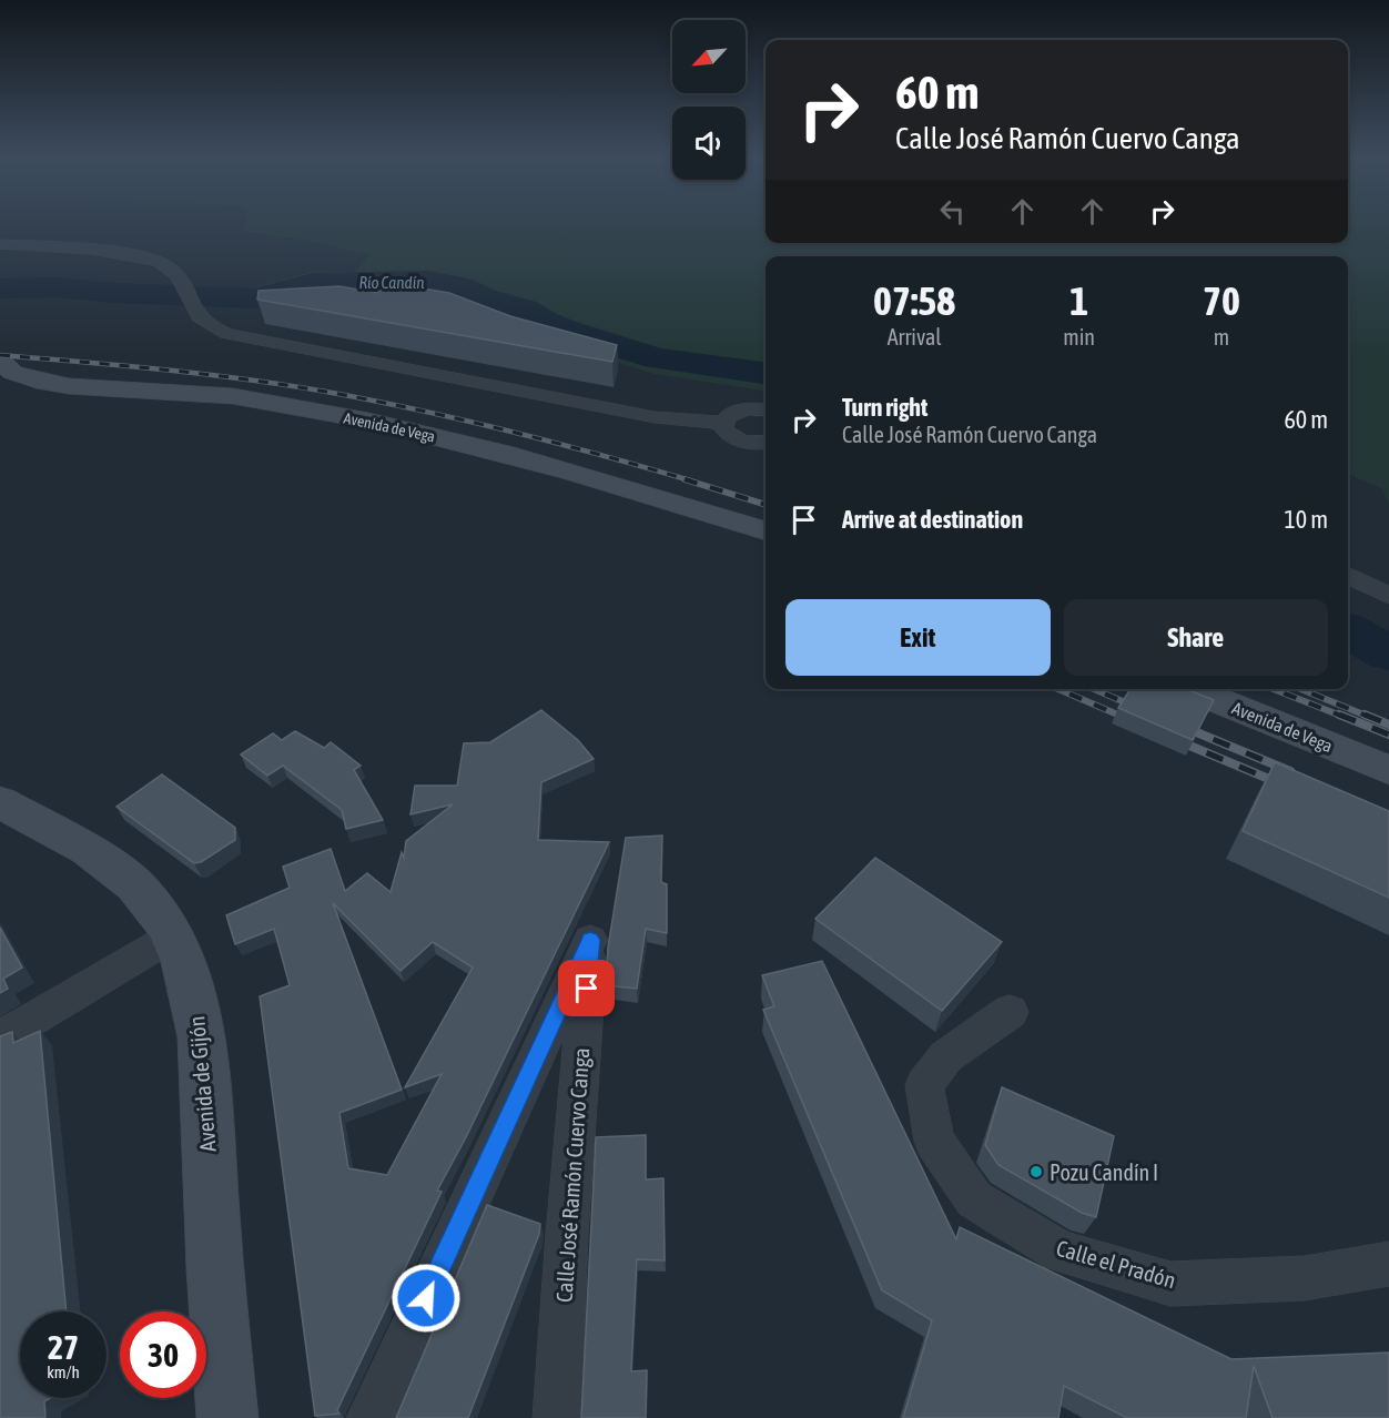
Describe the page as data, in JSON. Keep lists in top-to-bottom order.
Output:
{
  "streets": {
    "street": [
      "Avenida de Vega",
      "Avenida de Gijón",
      "Calle José Ramón Cuervo Canga",
      "Calle el Pradón"
    ]
  },
  "water": ["Río Candín"],
  "places": ["Pozu Candín I"],
  "north": "bottom left",
  "page": {
    "turn": ["60 m", "Calle José Ramón Cuervo Canga"],
    "eta": [
      "07:58",
      "Arrival",
      "1",
      "min",
      "70",
      "m"
    ],
    "list": [
      {
        "name": "Turn right",
        "note": "Calle José Ramón Cuervo Canga",
        "value": "60 m"
      },
      {
        "name": "Arrive at destination",
        "value": "10 m"
      }
    ],
    "buttons": ["Exit", "Share"],
    "speed": "27 km/h",
    "limit": "30"
  }
}
